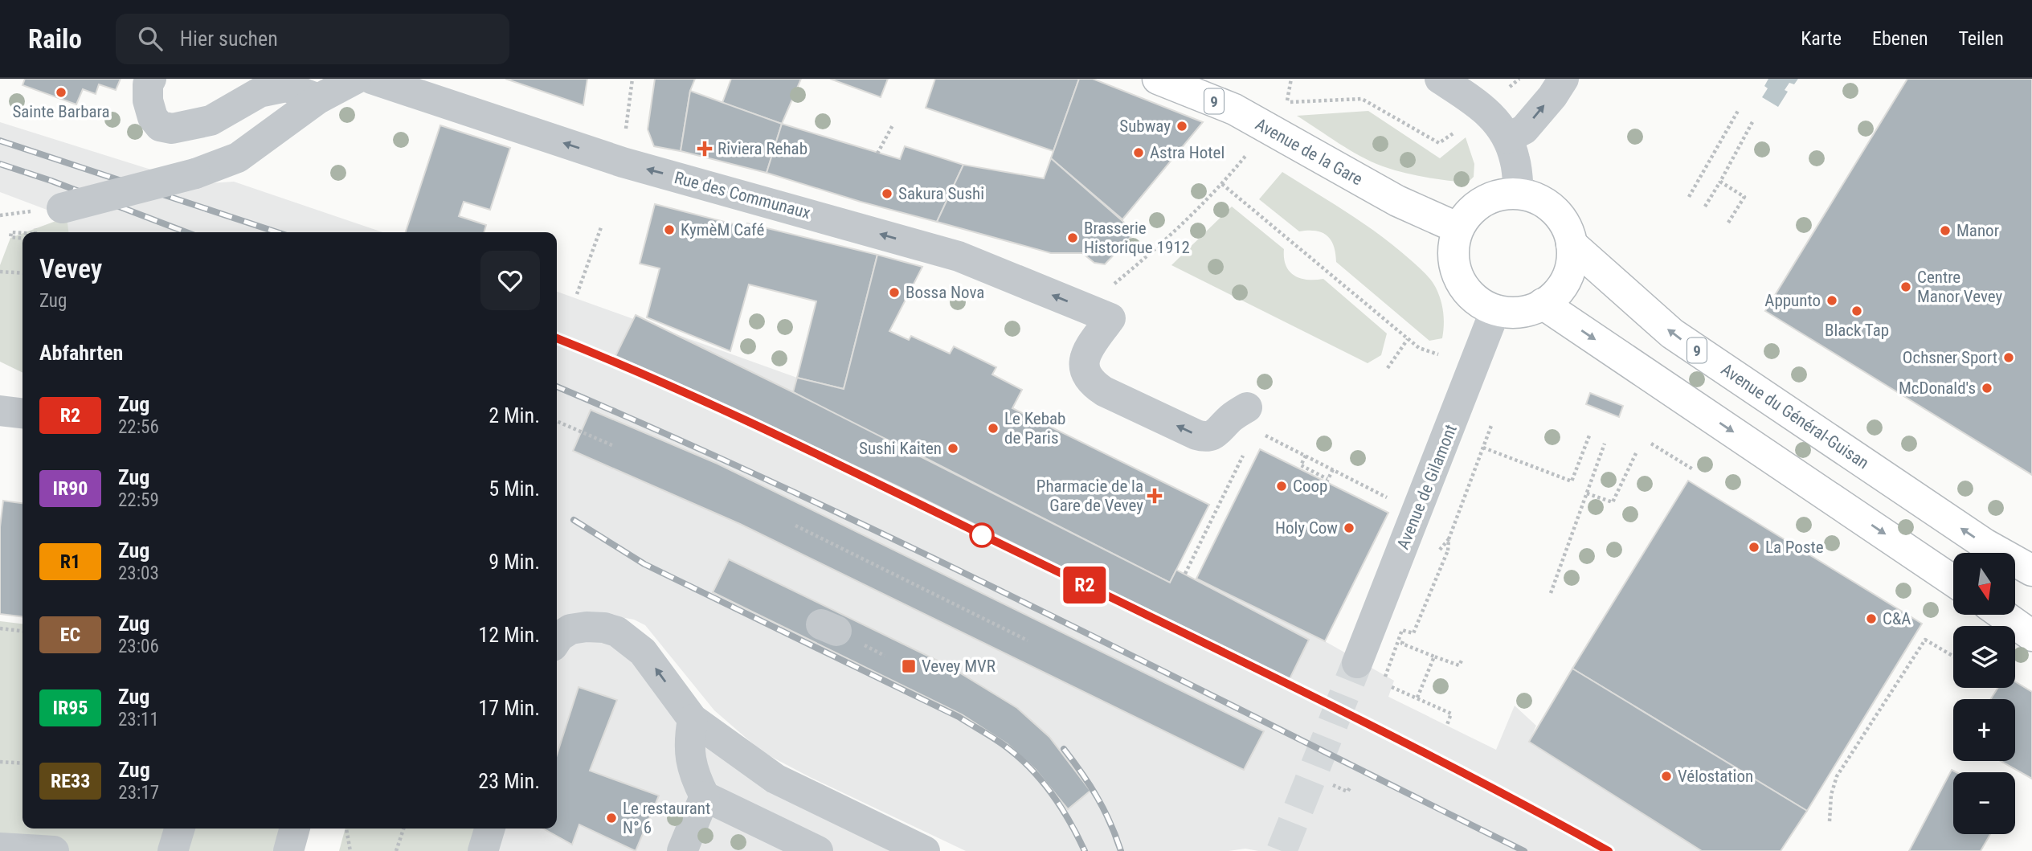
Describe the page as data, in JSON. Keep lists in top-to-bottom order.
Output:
{
  "streets": {
    "main road": ["9", "Avenue de la Gare", "Avenue du Général-Guisan"],
    "street": ["Rue des Communaux", "Avenue de Gilamont"]
  },
  "crossings": [
    ["Avenue de la Gare", "Avenue du Général-Guisan"],
    ["Avenue de la Gare", "Avenue de Gilamont"],
    ["Avenue du Général-Guisan", "Avenue de Gilamont"]
  ],
  "one_way": ["Rue des Communaux"],
  "places": {
    "other": [
      "Sainte Barbara",
      "Subway",
      "Astra Hotel",
      "Sakura Sushi",
      "KymèM Café",
      "Manor",
      "Brasserie Historique 1912",
      "Centre Manor Vevey",
      "Bossa Nova",
      "Appunto",
      "Black Tap",
      "Ochsner Sport",
      "McDonald's",
      "Le Kebab de Paris",
      "Sushi Kaiten",
      "Coop",
      "Holy Cow",
      "La Poste",
      "C&A",
      "Vélostation",
      "Le restaurant N° 6"
    ],
    "health": ["Riviera Rehab", "Pharmacie de la Gare de Vevey"],
    "transit": ["Vevey MVR"]
  },
  "north": "bottom",
  "page": {
    "header": "Railo",
    "search": "Hier suchen",
    "nav": ["Karte", "Ebenen", "Teilen"],
    "on_map": "R2",
    "heading": [
      ["Vevey", "Zug"],
      "Abfahrten"
    ],
    "list": [
      {
        "mark": "R2",
        "name": "Zug",
        "note": "22:56",
        "value": "2 Min."
      },
      {
        "mark": "IR90",
        "name": "Zug",
        "note": "22:59",
        "value": "5 Min."
      },
      {
        "mark": "R1",
        "name": "Zug",
        "note": "23:03",
        "value": "9 Min."
      },
      {
        "mark": "EC",
        "name": "Zug",
        "note": "23:06",
        "value": "12 Min."
      },
      {
        "mark": "IR95",
        "name": "Zug",
        "note": "23:11",
        "value": "17 Min."
      },
      {
        "mark": "RE33",
        "name": "Zug",
        "note": "23:17",
        "value": "23 Min."
      }
    ],
    "map_buttons": ["+", "−"]
  }
}
